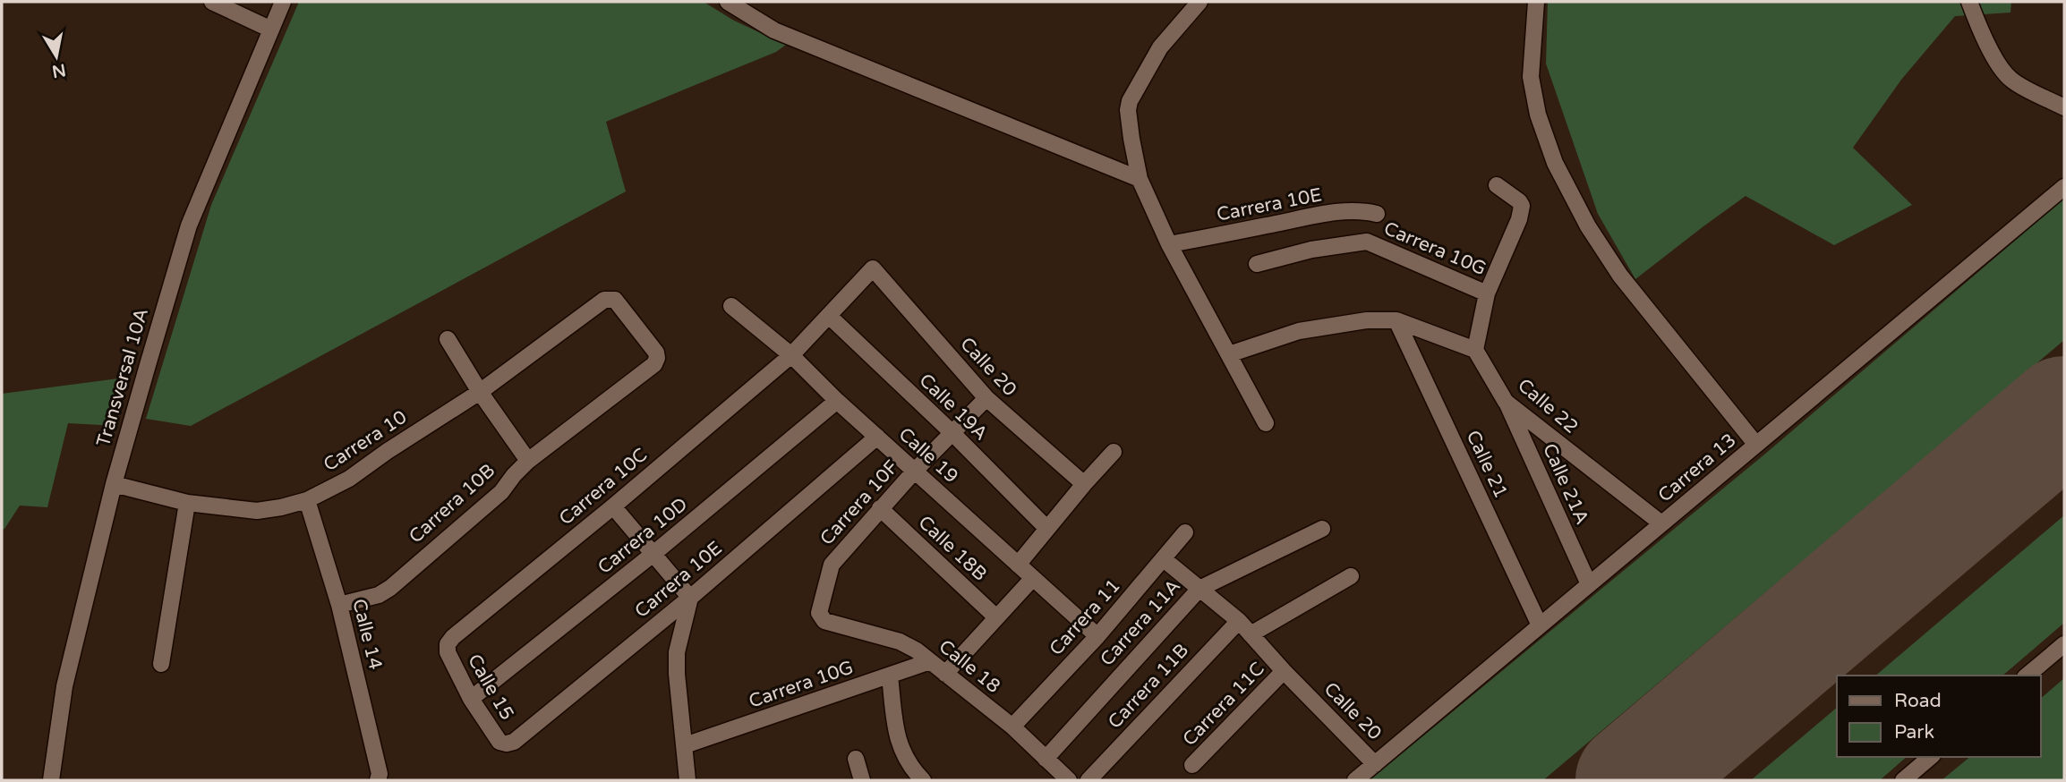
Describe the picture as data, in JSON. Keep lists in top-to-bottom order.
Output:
{
  "streets": {
    "street": [
      "Carrera 10E",
      "Carrera 10G",
      "Calle 20",
      "Transversal 10A",
      "Calle 22",
      "Calle 19A",
      "Carrera 10",
      "Calle 19",
      "Calle 21",
      "Carrera 13",
      "Calle 21A",
      "Carrera 10C",
      "Carrera 10F",
      "Carrera 10B",
      "Carrera 10D",
      "Calle 18B",
      "Carrera 11",
      "Carrera 11A",
      "Calle 14",
      "Calle 18",
      "Carrera 11B",
      "Calle 15",
      "Carrera 11C"
    ]
  },
  "crossings": [
    ["Carrera 10E", "Calle 19"],
    ["Carrera 10E", "Calle 15"],
    ["Carrera 10G", "Calle 18"],
    ["Calle 20", "Carrera 13"],
    ["Calle 20", "Carrera 10C"],
    ["Calle 20", "Carrera 10F"],
    ["Calle 20", "Carrera 11"],
    ["Calle 20", "Carrera 11A"],
    ["Calle 20", "Carrera 11B"],
    ["Calle 20", "Carrera 11C"],
    ["Transversal 10A", "Carrera 10"],
    ["Calle 22", "Carrera 13"],
    ["Calle 22", "Calle 21A"],
    ["Calle 19A", "Carrera 10C"],
    ["Calle 19A", "Carrera 10F"],
    ["Carrera 10", "Carrera 10B"],
    ["Carrera 10", "Calle 14"],
    ["Calle 19", "Carrera 10C"],
    ["Calle 19", "Carrera 10F"],
    ["Calle 19", "Carrera 10D"],
    ["Calle 19", "Carrera 11"],
    ["Calle 21", "Carrera 13"],
    ["Carrera 13", "Calle 21A"],
    ["Carrera 10C", "Calle 15"],
    ["Carrera 10F", "Calle 18B"],
    ["Carrera 10F", "Calle 18"],
    ["Carrera 10B", "Calle 14"],
    ["Carrera 10D", "Calle 15"],
    ["Carrera 11", "Calle 18"],
    ["Carrera 11A", "Calle 18"]
  ],
  "legend": ["Road", "Park"],
  "north": "bottom"
}
